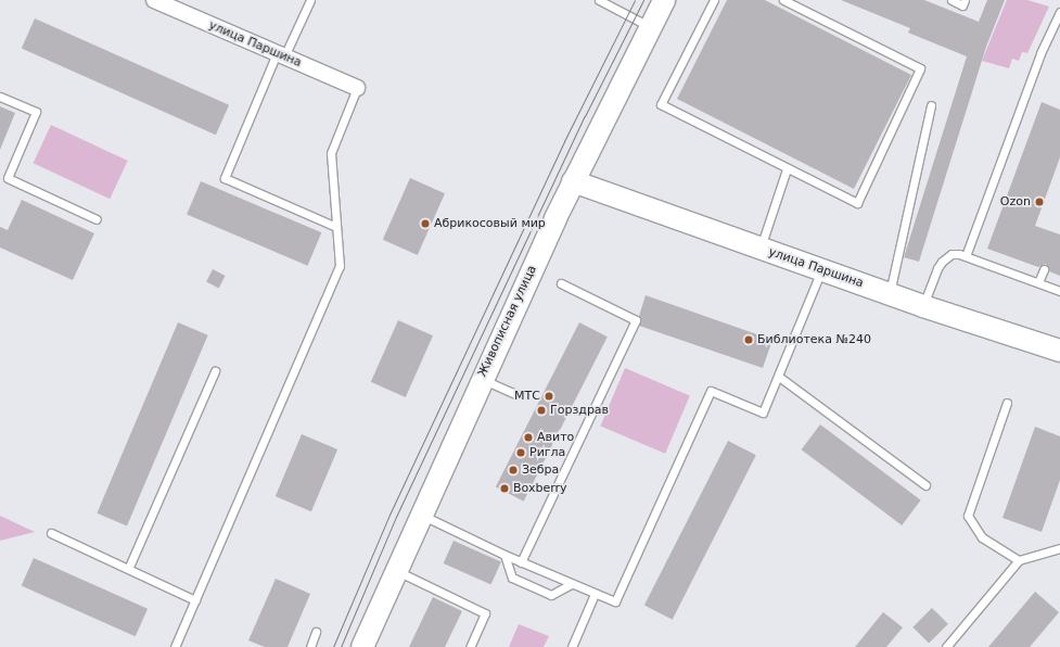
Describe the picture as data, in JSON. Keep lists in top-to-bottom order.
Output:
{
  "streets": {
    "street": ["улица Паршина", "Живописная улица"]
  },
  "crossings": [
    ["улица Паршина", "Живописная улица"]
  ],
  "places": [
    "Ozon",
    "Абрикосовый мир",
    "Библиотека №240",
    "МТС",
    "Горздрав",
    "Авито",
    "Ригла",
    "Зебра",
    "Boxberry"
  ]
}
